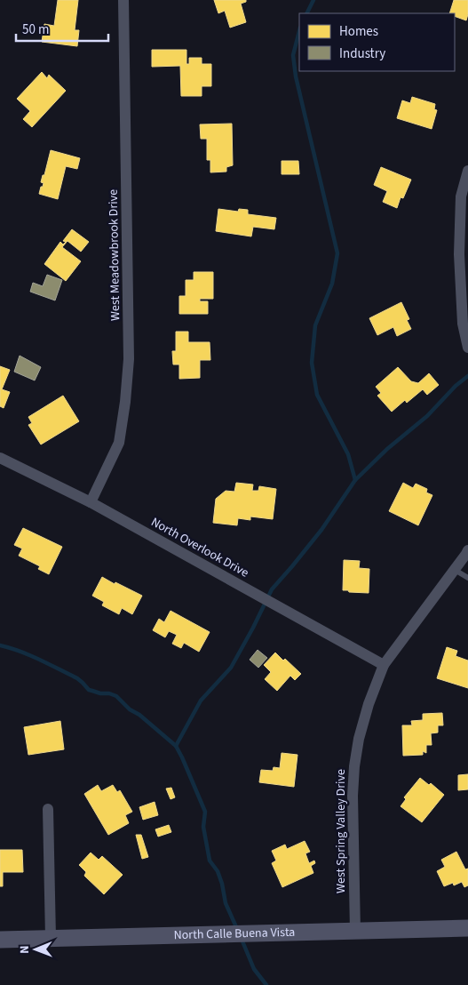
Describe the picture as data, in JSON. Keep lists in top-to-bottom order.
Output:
{
  "streets": {
    "street": [
      "West Meadowbrook Drive",
      "North Overlook Drive",
      "West Spring Valley Drive",
      "North Calle Buena Vista"
    ]
  },
  "crossings": [
    ["West Meadowbrook Drive", "North Overlook Drive"],
    ["North Overlook Drive", "West Spring Valley Drive"],
    ["West Spring Valley Drive", "North Calle Buena Vista"]
  ],
  "legend": ["Homes", "Industry"],
  "scale_bar": "50 m",
  "north": "left"
}
